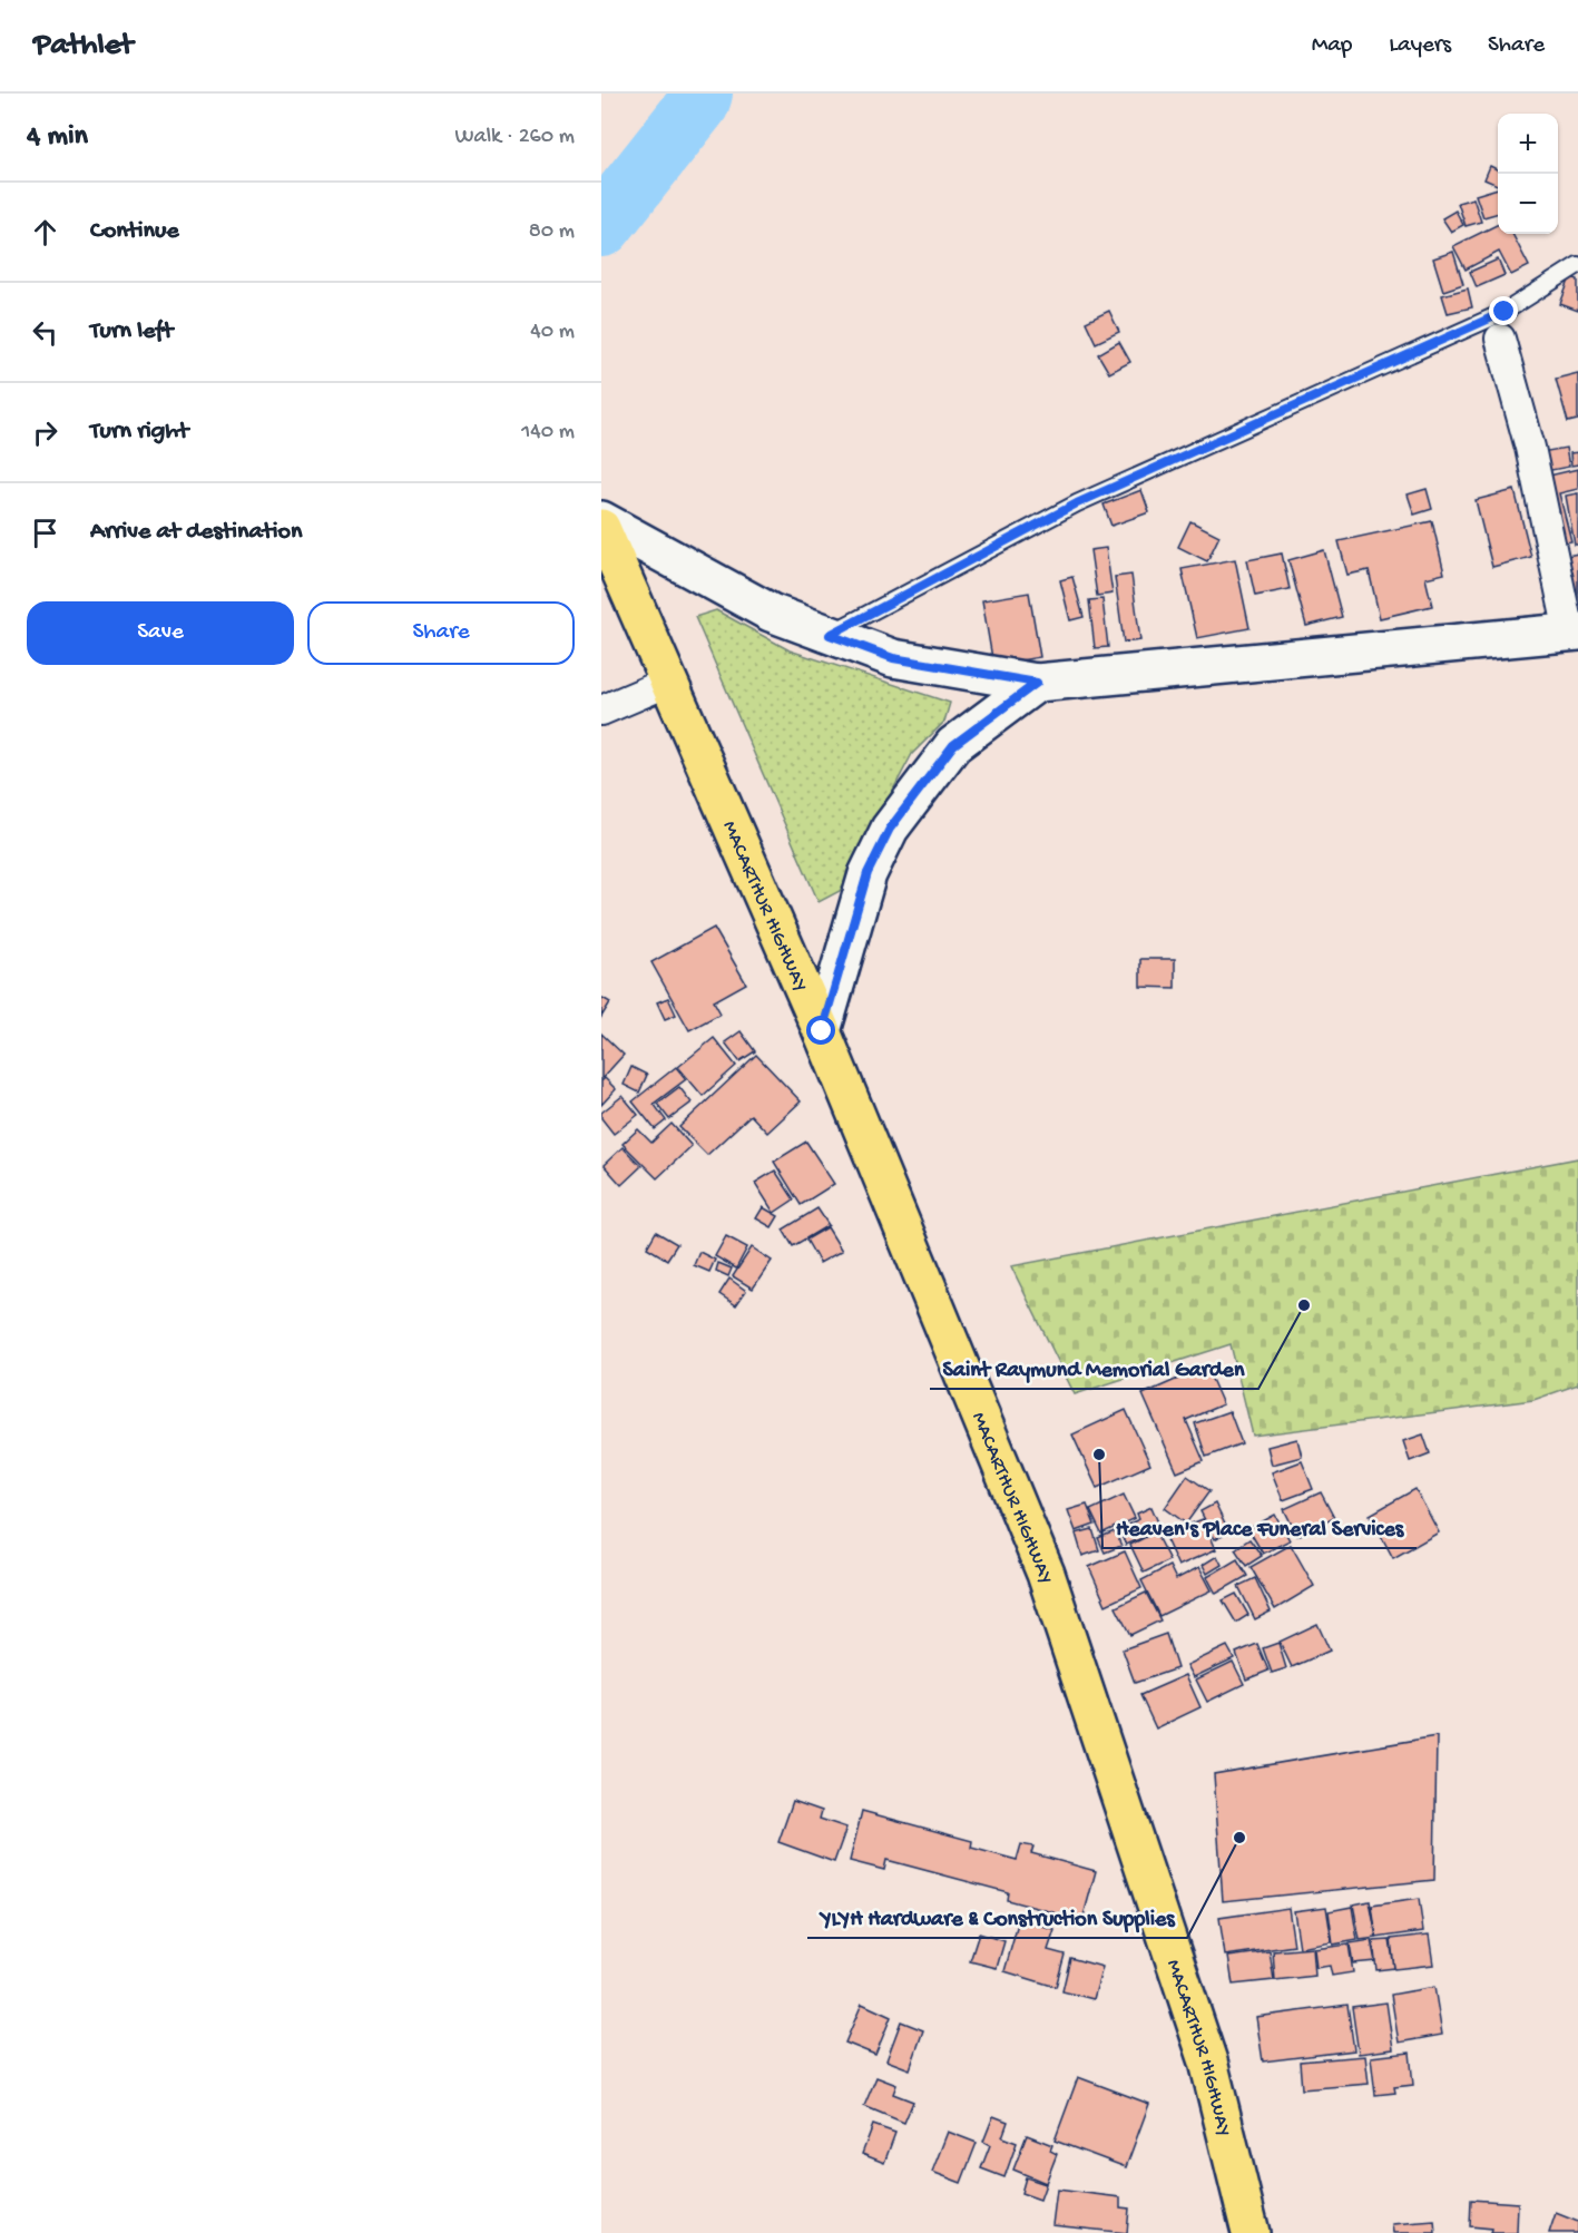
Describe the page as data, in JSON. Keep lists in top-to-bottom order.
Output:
{
  "streets": {
    "highway": ["MACARTHUR HIGHWAY"]
  },
  "places": ["Saint Raymund Memorial Garden", "Heaven's Place Funeral Services", "YLYH Hardware & Construction Supplies"],
  "page": {
    "header": "Pathlet",
    "nav": ["Map", "Layers", "Share"],
    "heading": ["4 min", "Walk · 260 m"],
    "map_buttons": ["+", "−"],
    "list": [
      ["Continue", "80 m"],
      ["Turn left", "40 m"],
      ["Turn right", "140 m"],
      "Arrive at destination"
    ],
    "buttons": ["Save", "Share"]
  }
}
